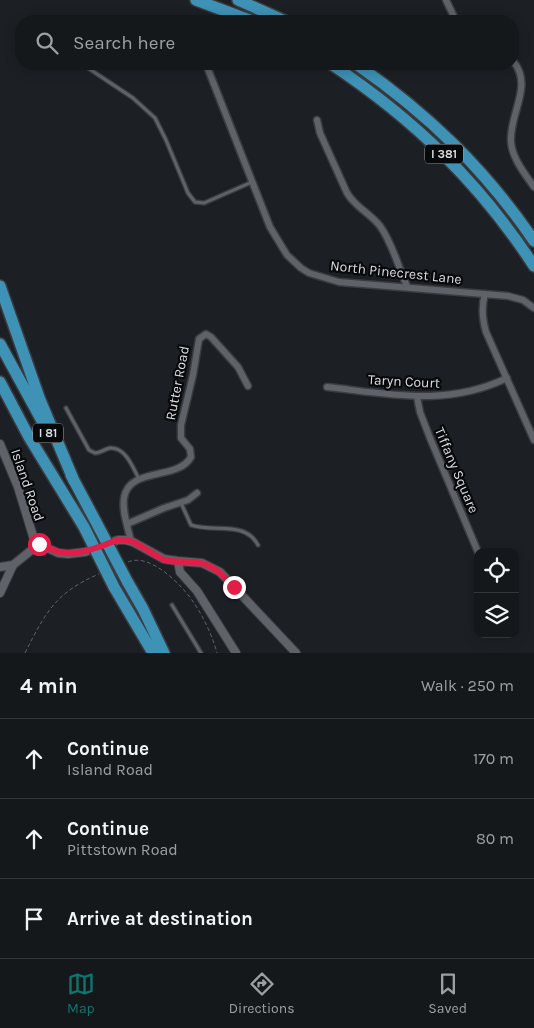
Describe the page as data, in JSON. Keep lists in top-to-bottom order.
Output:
{
  "streets": {
    "highway": ["I 381", "I 81"],
    "street": [
      "North Pinecrest Lane",
      "Taryn Court",
      "Rutter Road",
      "Tiffany Square",
      "Island Road"
    ]
  },
  "crossings": [
    ["Taryn Court", "Tiffany Square"]
  ],
  "page": {
    "search": "Search here",
    "heading": ["4 min", "Walk · 250 m"],
    "list": [
      ["Continue", "Island Road", "170 m"],
      ["Continue", "Pittstown Road", "80 m"],
      "Arrive at destination"
    ],
    "nav": ["Map", "Directions", "Saved"]
  }
}
